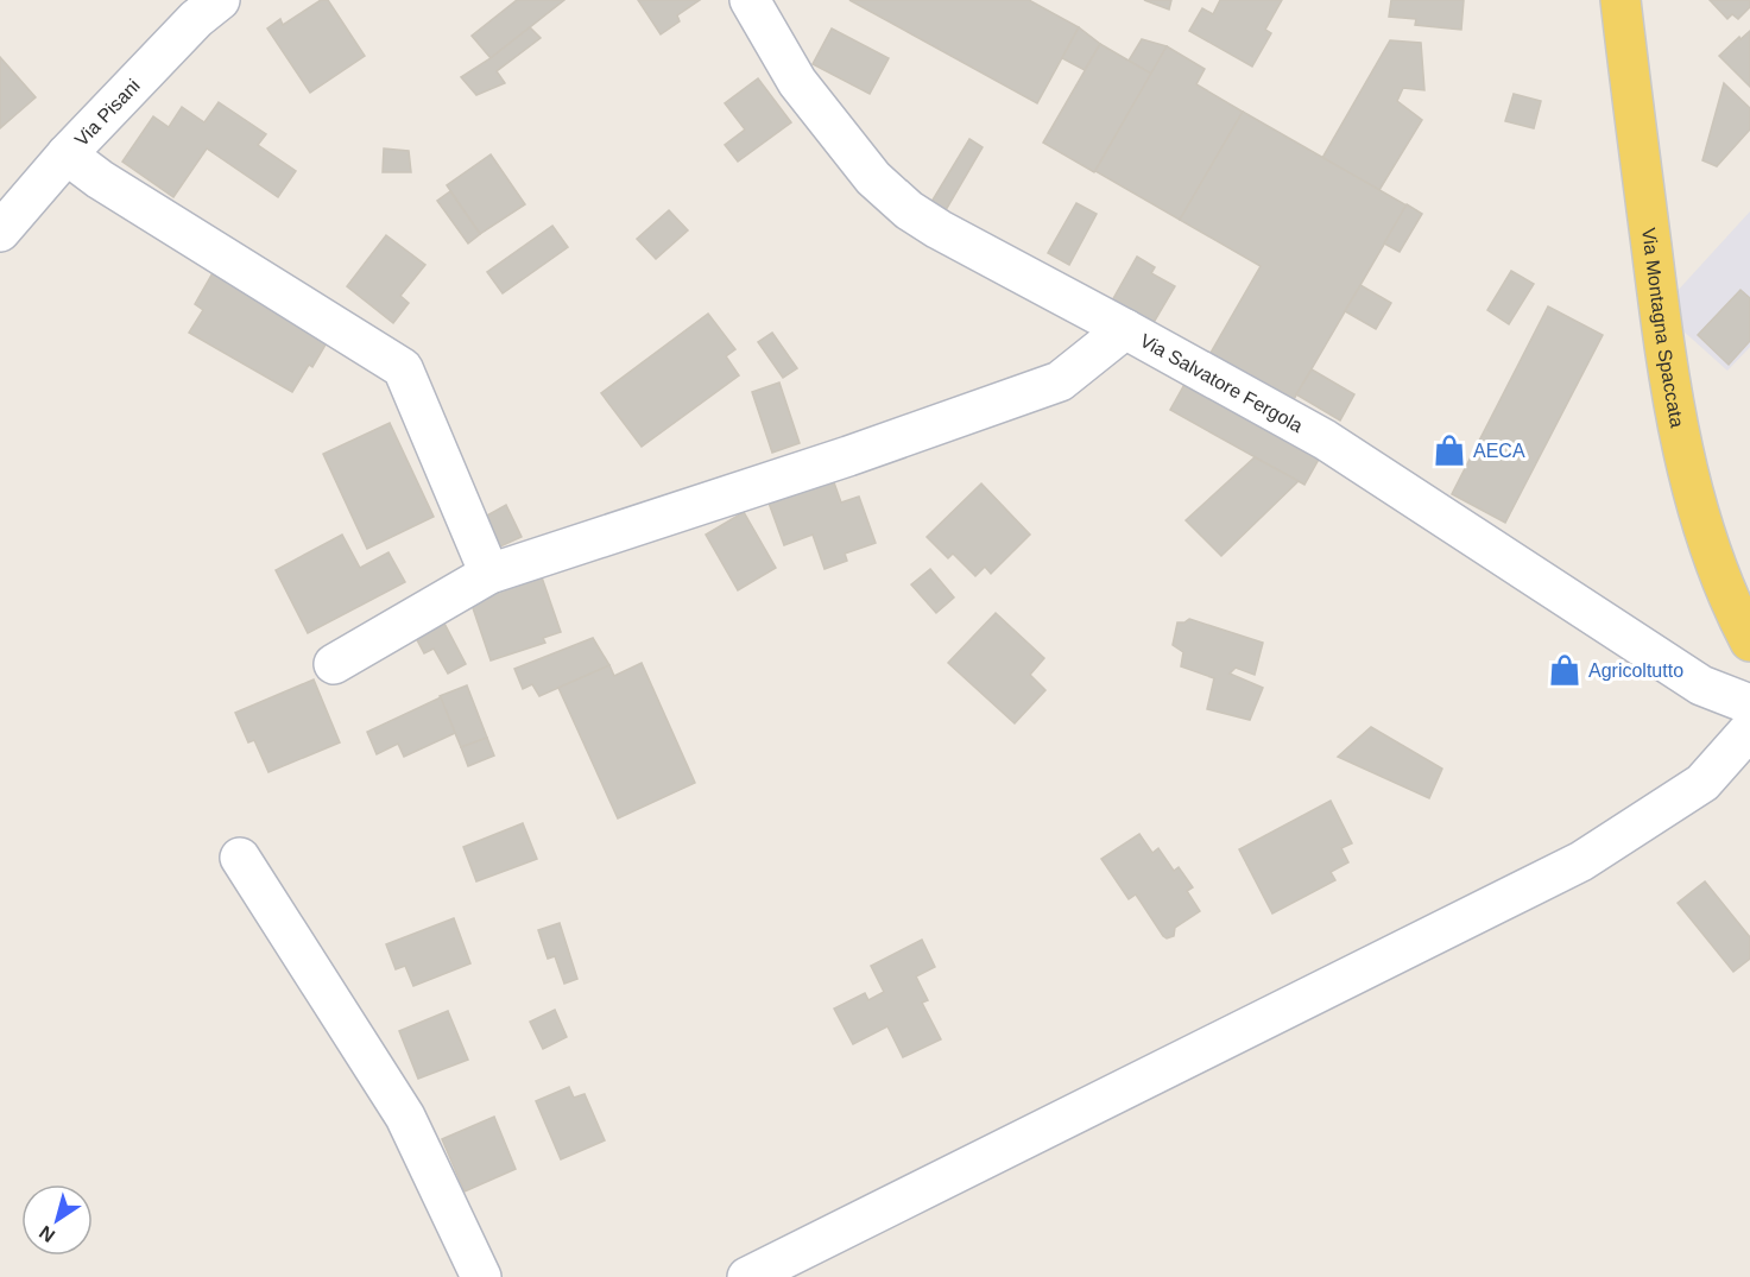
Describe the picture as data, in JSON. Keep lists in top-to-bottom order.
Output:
{
  "streets": {
    "main road": ["Via Montagna Spaccata"],
    "street": ["Via Pisani", "Via Salvatore Fergola"]
  },
  "places": {
    "shop": ["AECA", "Agricoltutto"]
  },
  "north": "bottom left"
}
